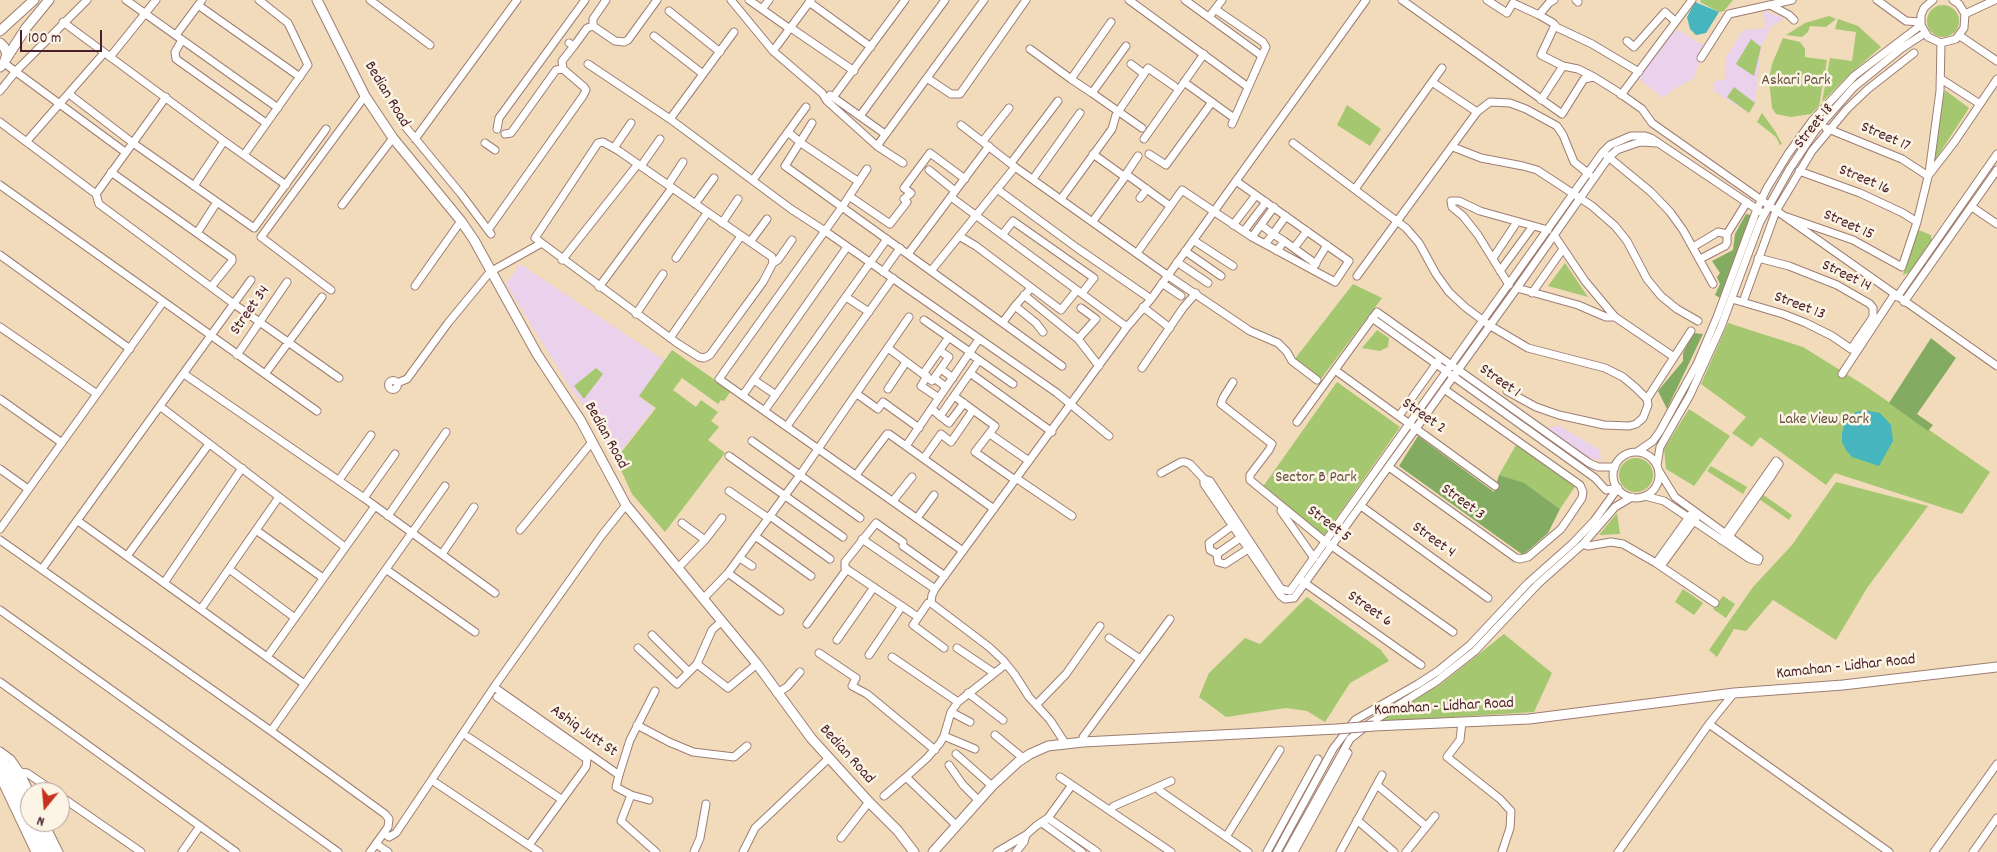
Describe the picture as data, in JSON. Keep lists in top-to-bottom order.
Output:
{
  "streets": {
    "main road": ["Bedian Road", "Kamahan - Lidhar Road"],
    "street": [
      "Street 18",
      "Street 17",
      "Street 16",
      "Street 15",
      "Street 14",
      "Street 13",
      "Street 34",
      "Street 1",
      "Street 2",
      "Street 3",
      "Street 5",
      "Street 4",
      "Street 6",
      "Ashiq Jutt St"
    ]
  },
  "crossings": [
    ["Street 18", "Street 17"],
    ["Street 18", "Street 16"],
    ["Street 18", "Street 15"],
    ["Street 18", "Street 14"],
    ["Street 18", "Street 13"],
    ["Street 16", "Street 15"],
    ["Street 14", "Street 13"],
    ["Street 1", "Street 2"]
  ],
  "parks": ["Askari Park", "Lake View Park", "Sector B Park"],
  "scale_bar": "100 m",
  "north": "bottom"
}
